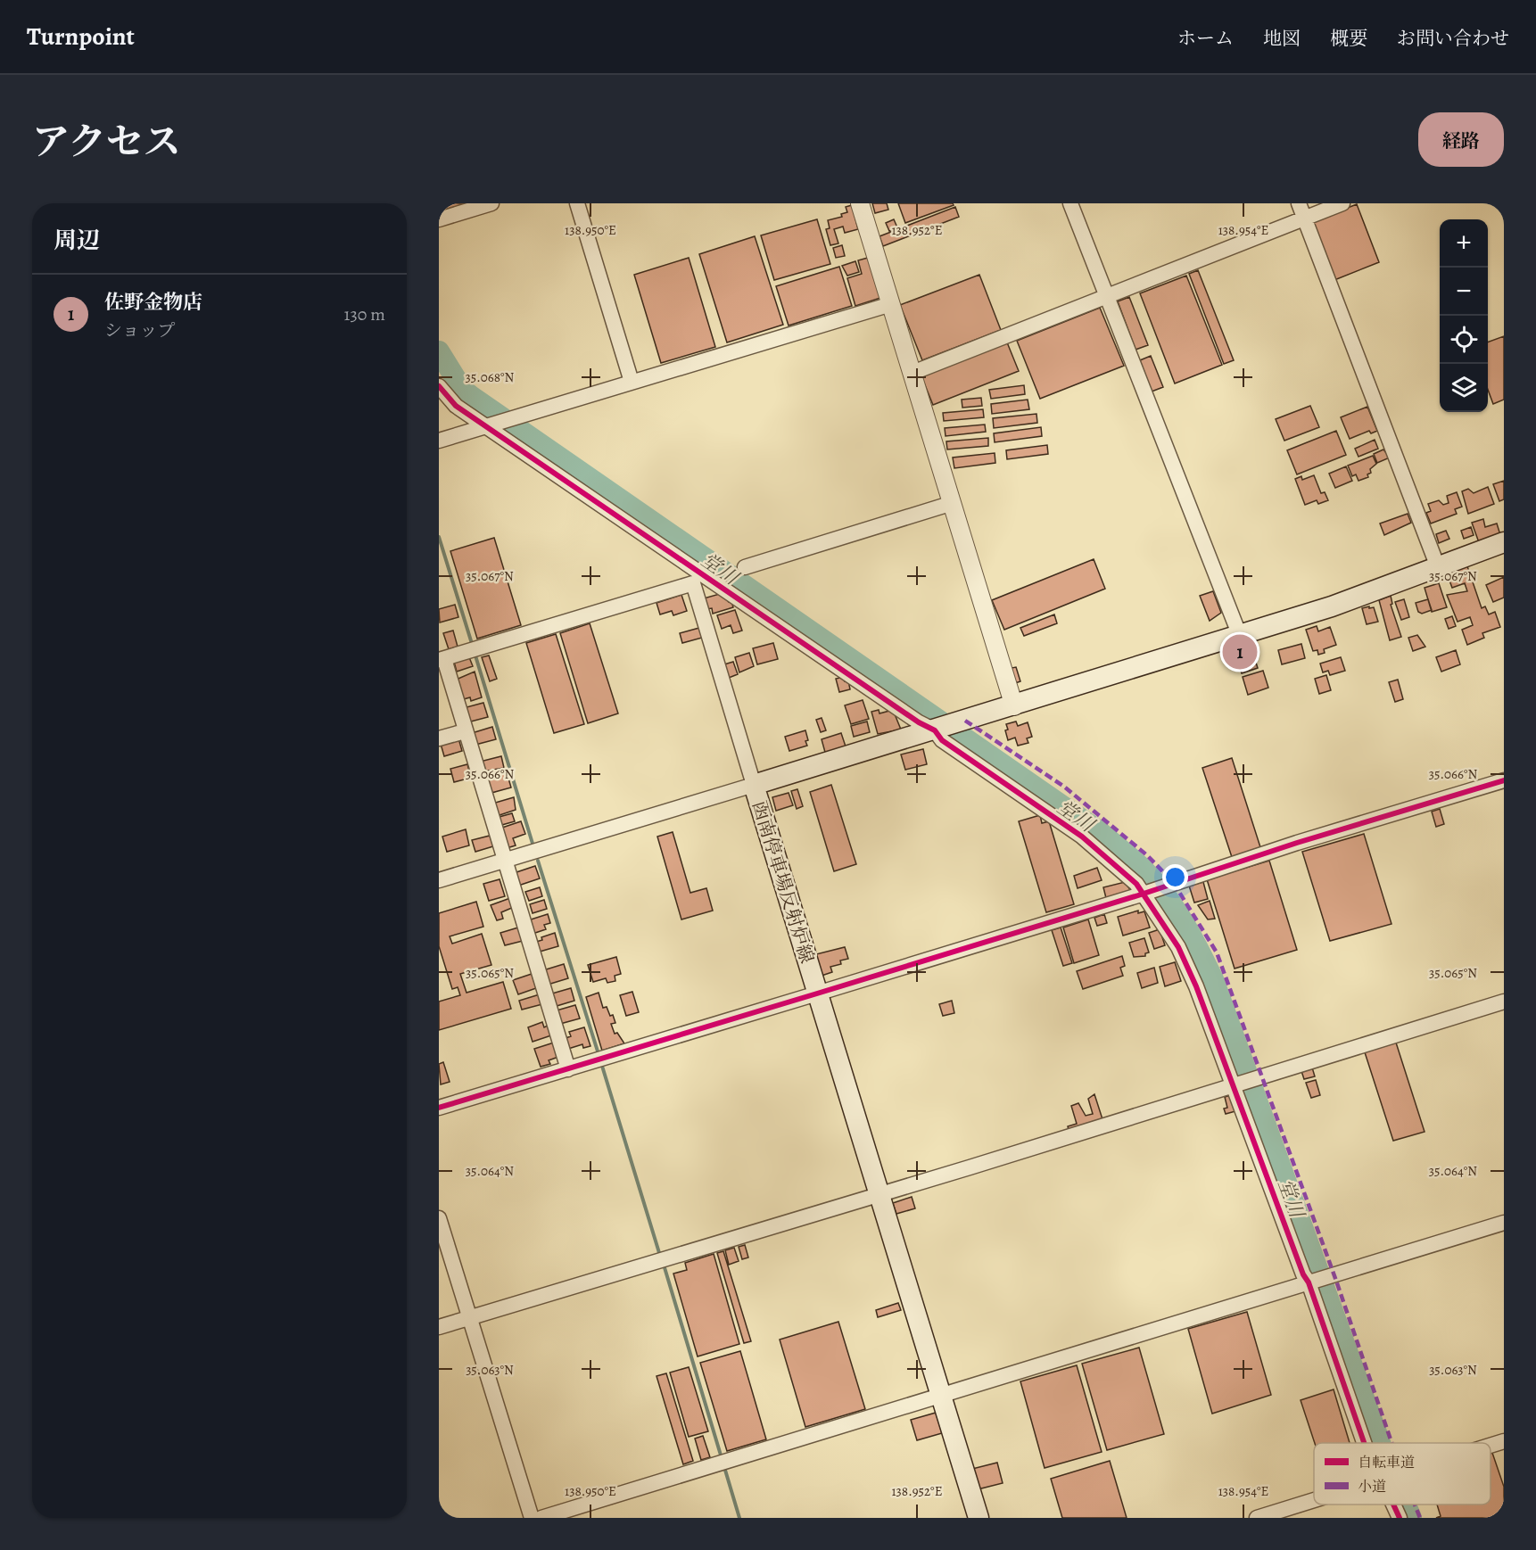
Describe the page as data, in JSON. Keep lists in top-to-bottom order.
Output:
{
  "streets": {
    "main road": ["函南停車場反射炉線"]
  },
  "water": ["堂川"],
  "legend": ["自転車道", "小道"],
  "page": {
    "header": "Turnpoint",
    "nav": [
      "ホーム",
      "地図",
      "概要",
      "お問い合わせ"
    ],
    "title": "アクセス",
    "buttons": "経路",
    "heading": "周辺",
    "map_buttons": ["+", "−"],
    "list": [
      {
        "mark": "1",
        "name": "佐野金物店",
        "note": "ショップ",
        "value": "130 m"
      }
    ],
    "pins": "1"
  },
  "coordinates": [
    "138.950°E",
    "138.952°E",
    "138.954°E",
    "35.068°N",
    "35.067°N",
    "35.066°N",
    "35.065°N",
    "35.064°N",
    "35.063°N"
  ]
}
